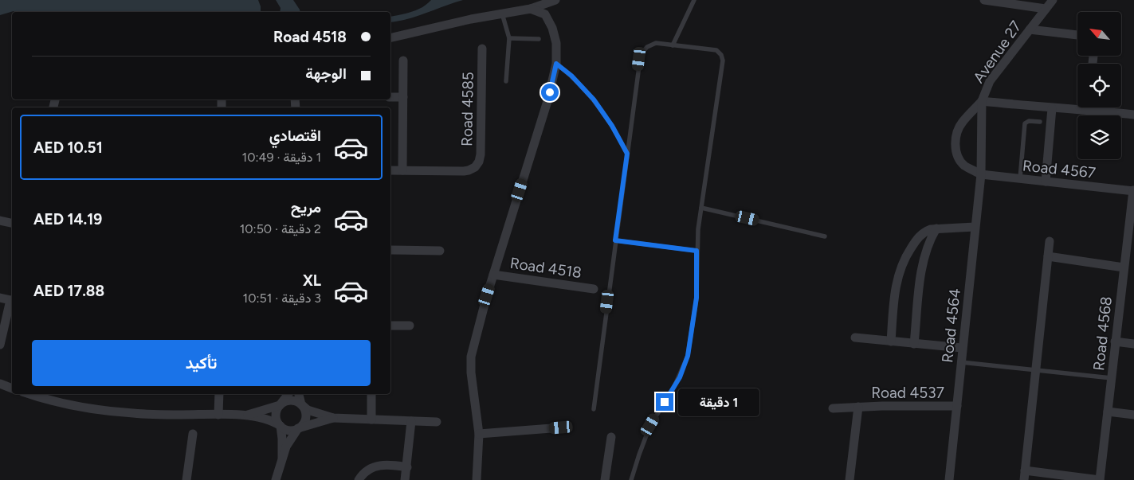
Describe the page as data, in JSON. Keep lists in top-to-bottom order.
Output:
{
  "streets": {
    "street": [
      "Avenue 27",
      "Road 4585",
      "Road 4567",
      "Road 4518",
      "Road 4564",
      "Road 4568",
      "Road 4537"
    ]
  },
  "crossings": [
    ["Avenue 27", "Road 4567"],
    ["Avenue 27", "Road 4564"],
    ["Road 4567", "Road 4564"],
    ["Road 4567", "Road 4568"],
    ["Road 4564", "Road 4537"]
  ],
  "north": "top left",
  "page": {
    "banner": ["Road 4518", "الوجهة"],
    "list": [
      {
        "name": "اقتصادي",
        "note": "1 دقيقة · 10:49",
        "value": "AED 10.51"
      },
      {
        "name": "مريح",
        "note": "2 دقيقة · 10:50",
        "value": "AED 14.19"
      },
      {
        "name": "XL",
        "note": "3 دقيقة · 10:51",
        "value": "AED 17.88"
      }
    ],
    "buttons": "تأكيد",
    "bubble": "1 دقيقة"
  }
}
